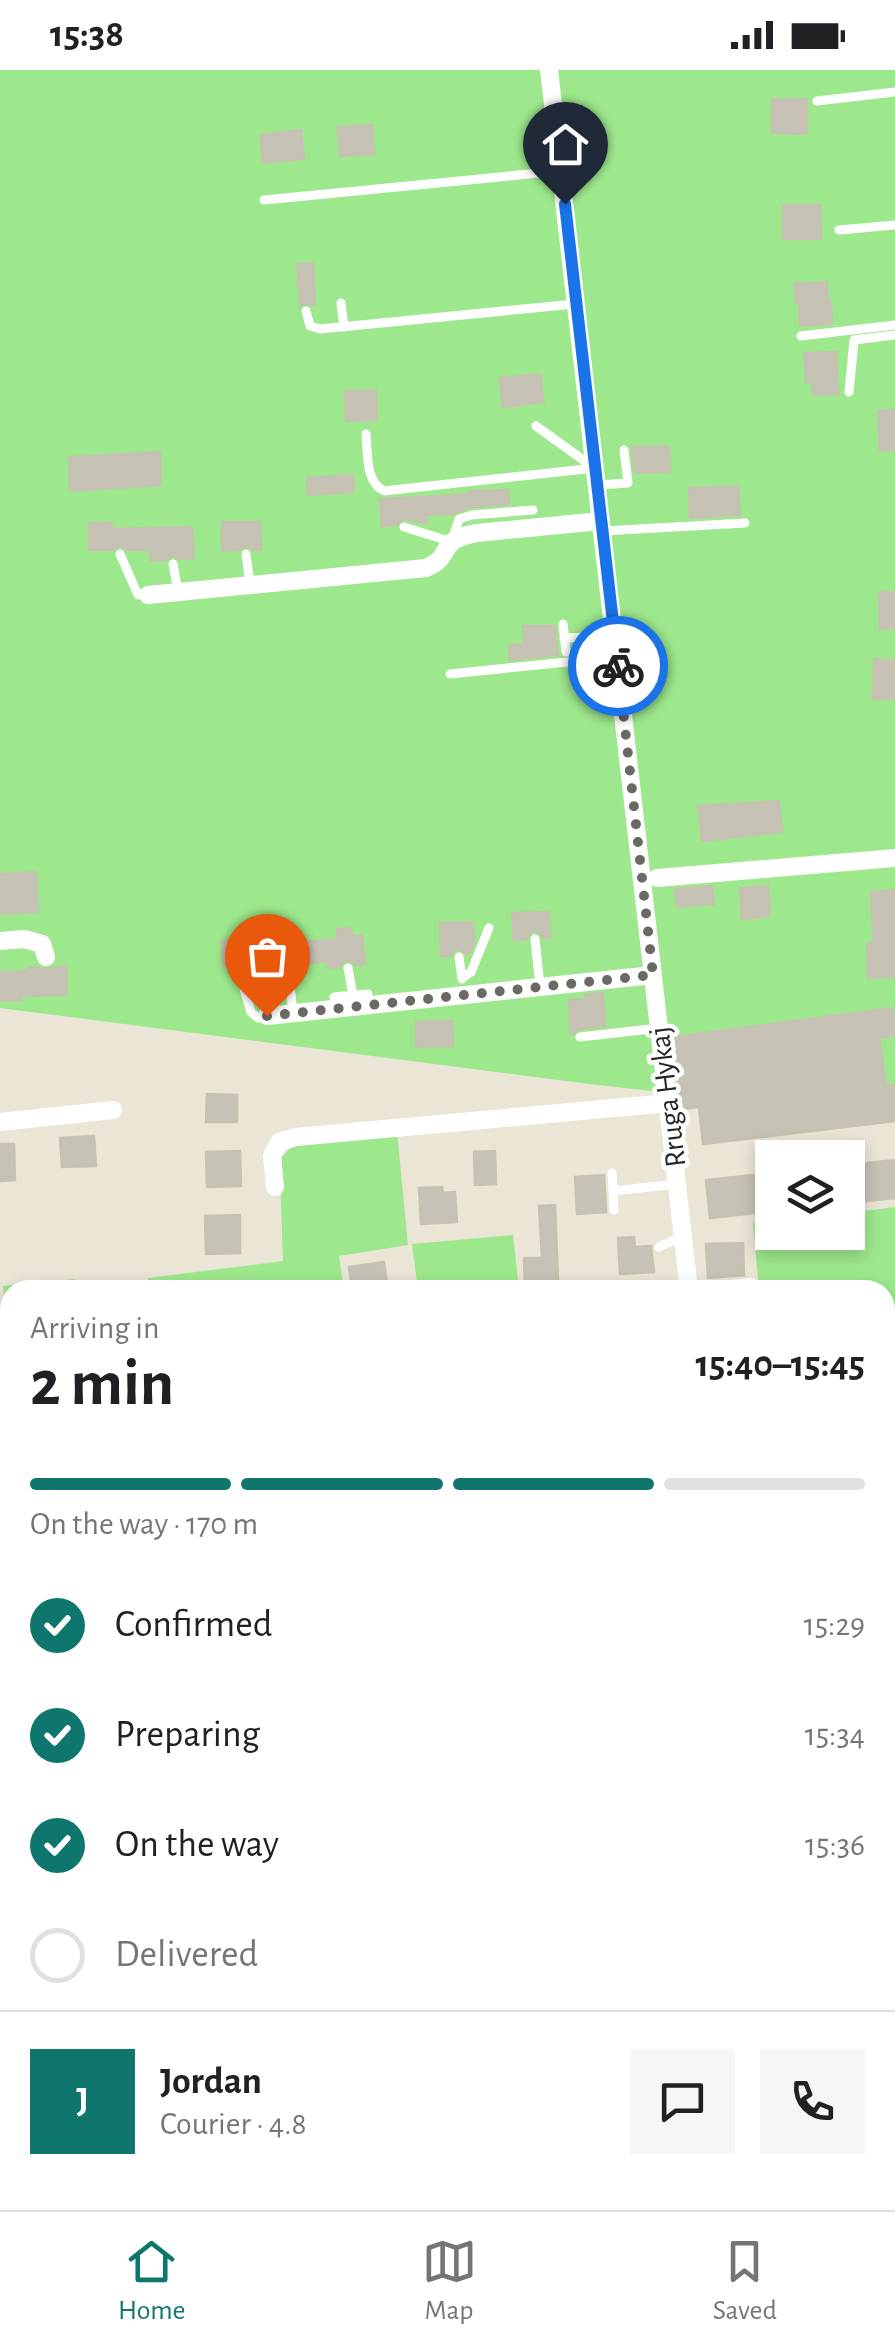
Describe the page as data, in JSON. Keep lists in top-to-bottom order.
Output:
{
  "streets": {
    "street": ["Rruga Hykaj"]
  },
  "page": {
    "status": "15:38",
    "heading": ["2 min", "Arriving in", "15:40–15:45"],
    "panel": ["Jordan", "Courier · 4.8"],
    "bar": "On the way · 170 m",
    "list": [
      ["Confirmed", "15:29"],
      ["Preparing", "15:34"],
      ["On the way", "15:36"],
      "Delivered"
    ],
    "round": "J",
    "tabs": ["Home", "Map", "Saved"]
  }
}
